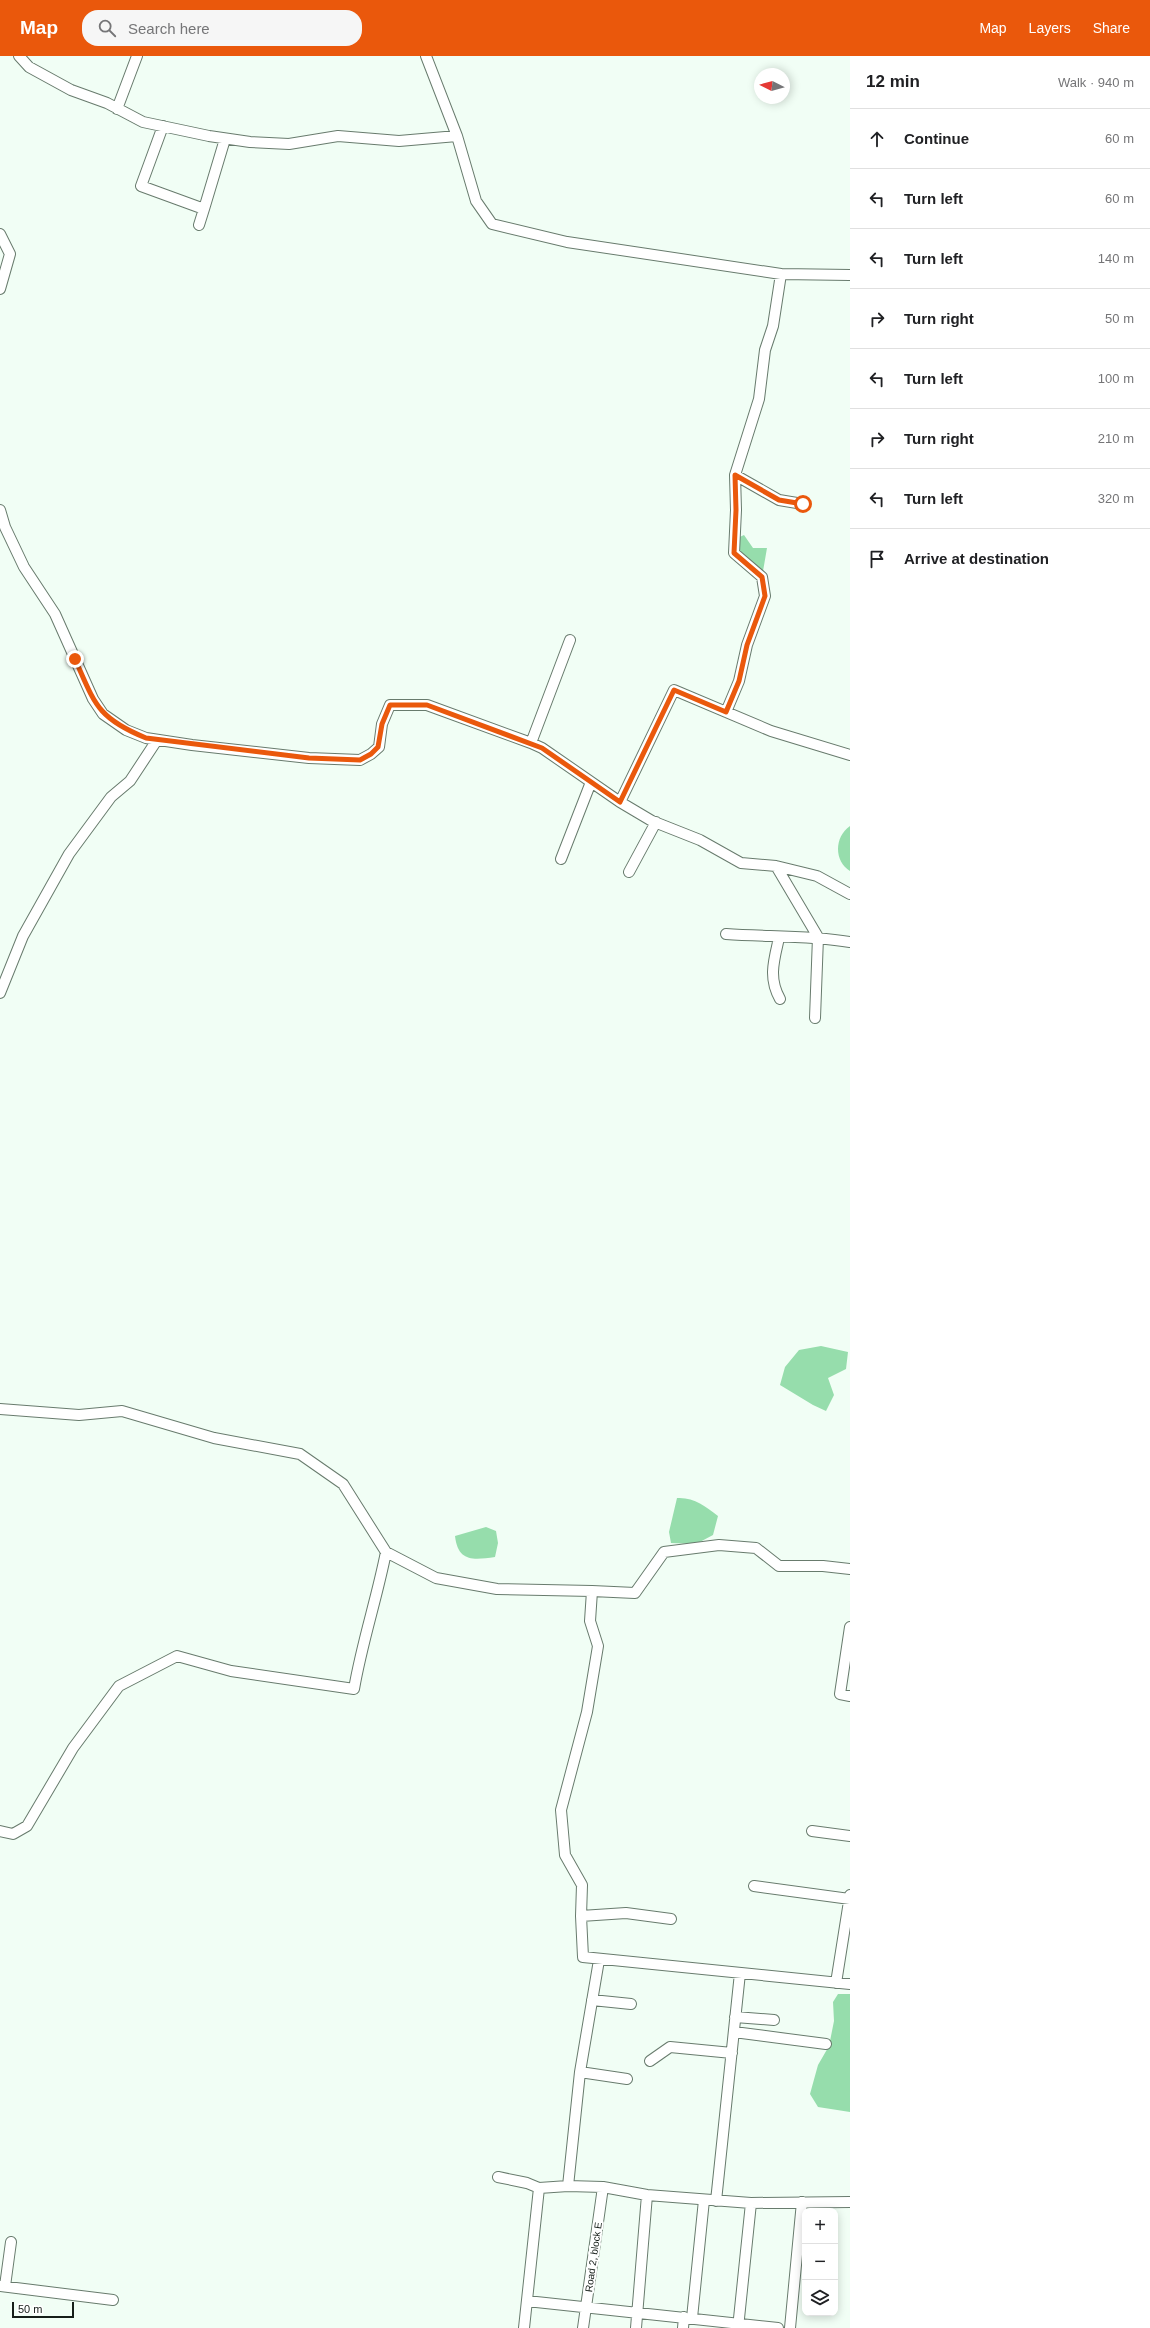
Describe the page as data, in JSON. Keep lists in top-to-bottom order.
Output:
{
  "streets": {
    "street": ["Road 2, block E"]
  },
  "scale_bar": "50 m",
  "north": "left",
  "page": {
    "header": "Map",
    "search": "Search here",
    "nav": ["Map", "Layers", "Share"],
    "heading": ["12 min", "Walk · 940 m"],
    "list": [
      ["Continue", "60 m"],
      ["Turn left", "60 m"],
      ["Turn left", "140 m"],
      ["Turn right", "50 m"],
      ["Turn left", "100 m"],
      ["Turn right", "210 m"],
      ["Turn left", "320 m"],
      "Arrive at destination"
    ],
    "map_buttons": ["+", "−"],
    "scale": "50 m"
  }
}
